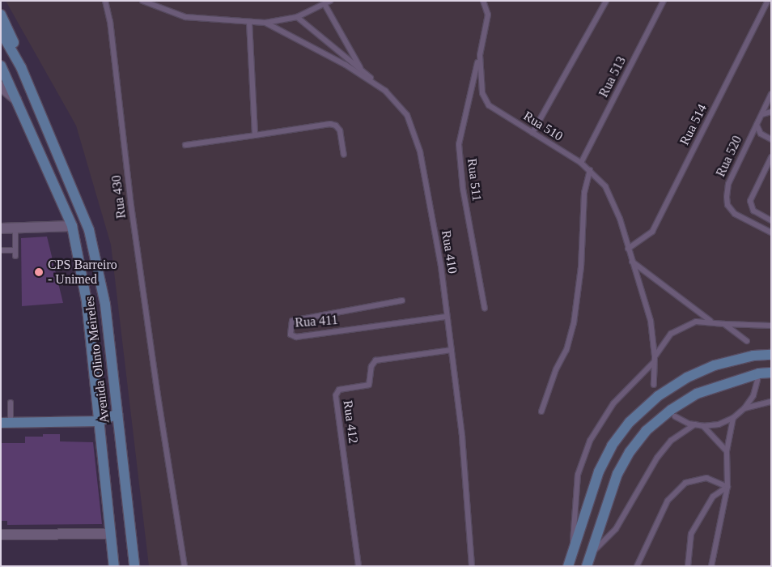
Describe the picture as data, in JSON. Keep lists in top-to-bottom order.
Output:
{
  "streets": {
    "main road": ["Avenida Olinto Meireles"],
    "lane": [
      "Rua 513",
      "Rua 514",
      "Rua 510",
      "Rua 520",
      "Rua 511",
      "Rua 430",
      "Rua 410",
      "Rua 411",
      "Rua 412"
    ]
  },
  "crossings": [
    ["Rua 513", "Rua 510"],
    ["Rua 514", "Rua 510"],
    ["Rua 510", "Rua 511"],
    ["Rua 410", "Rua 411"],
    ["Rua 410", "Rua 412"]
  ],
  "places": ["CPS Barreiro - Unimed"]
}
